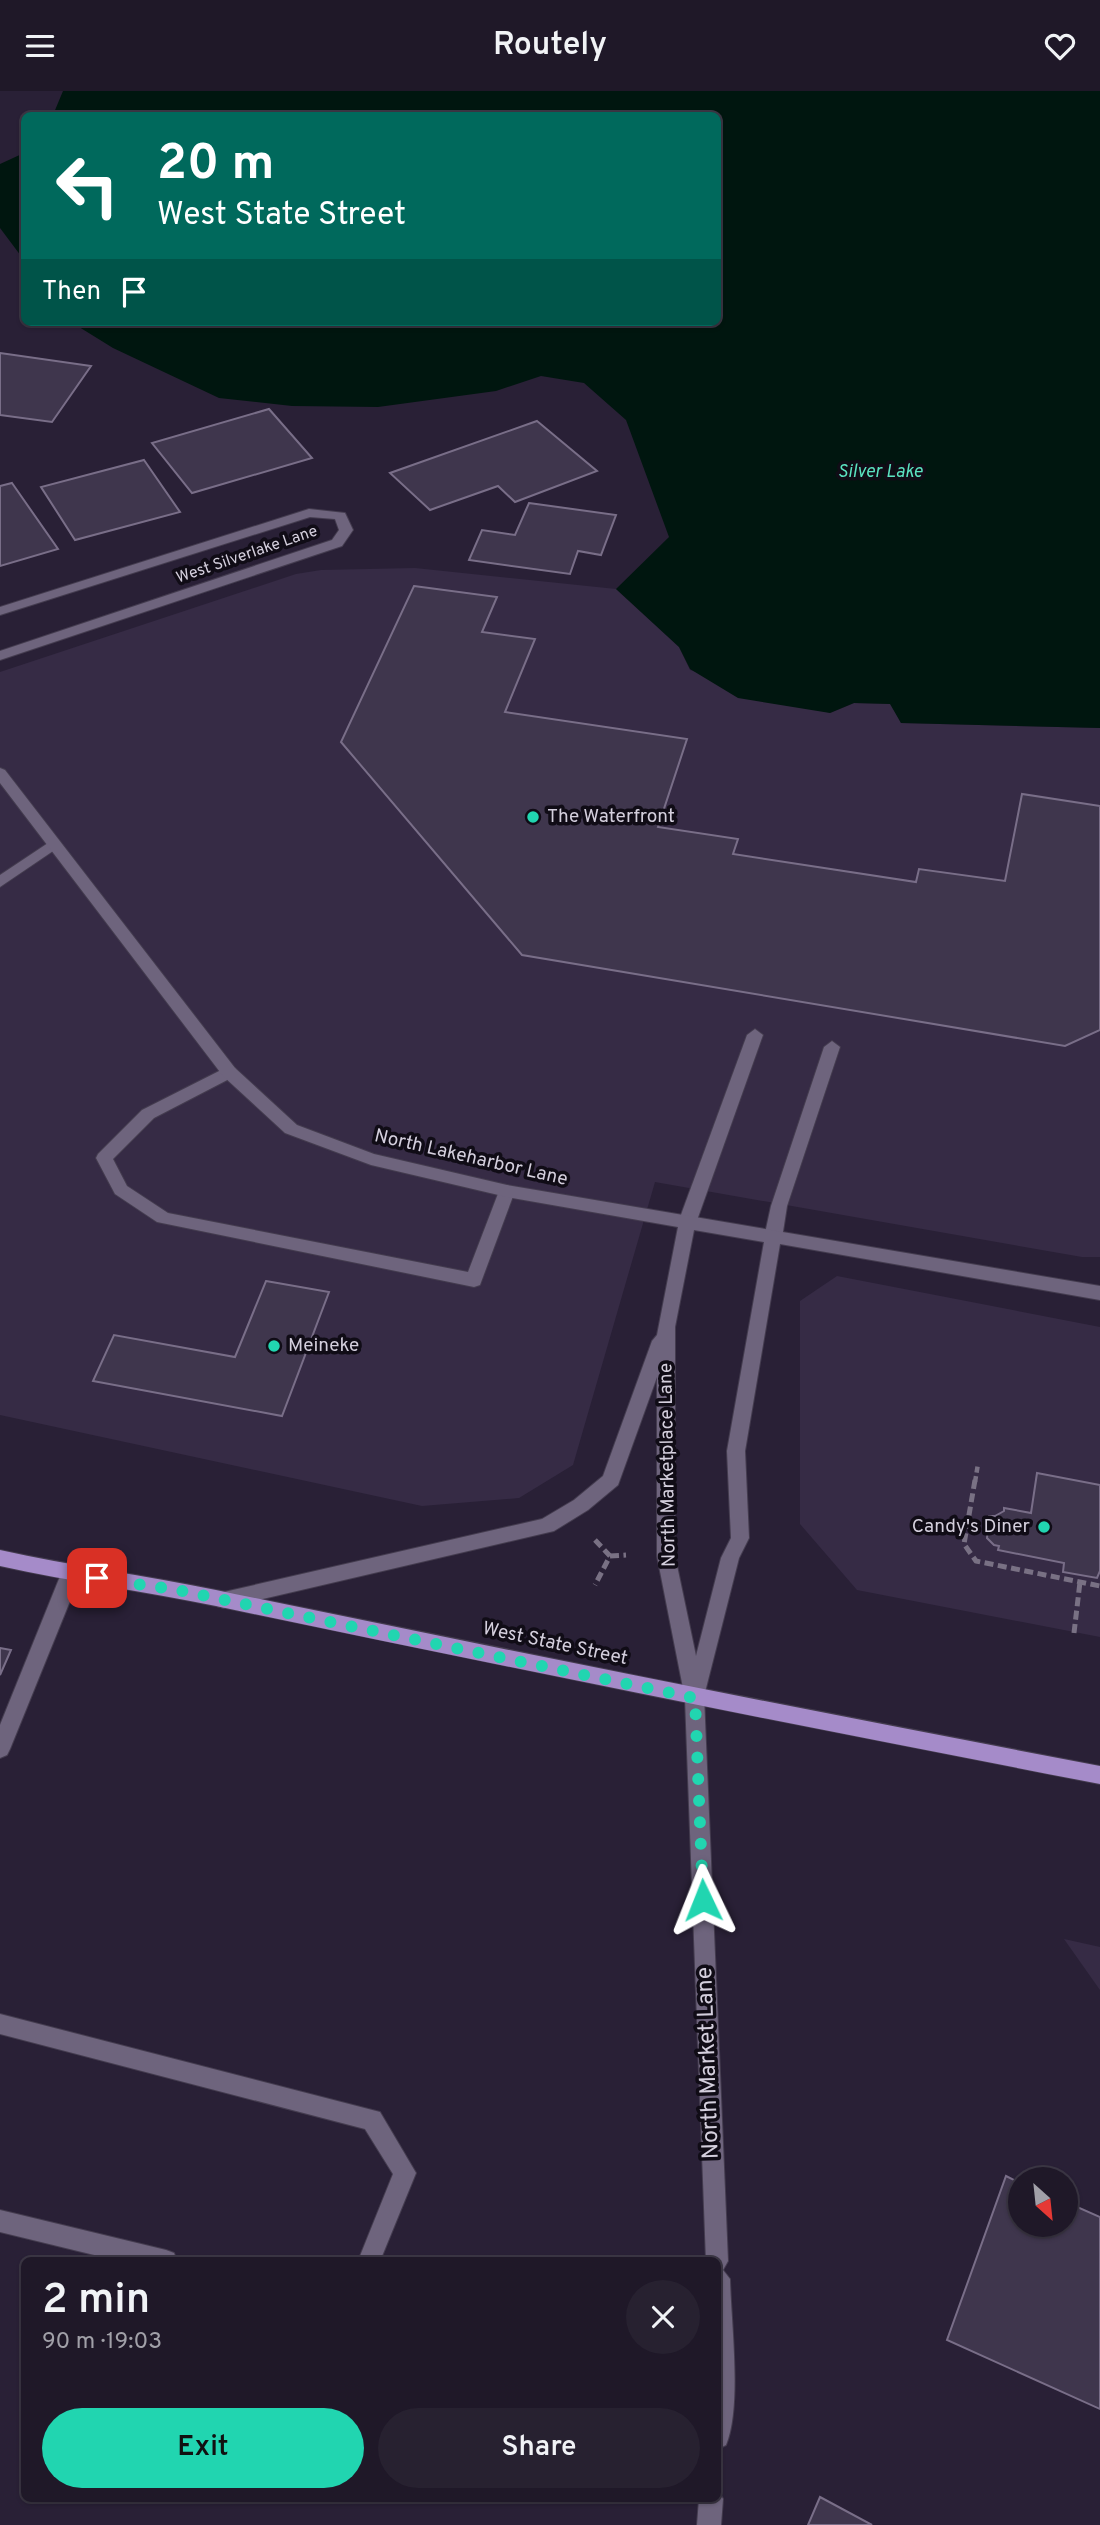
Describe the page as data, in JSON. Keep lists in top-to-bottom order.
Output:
{
  "streets": {
    "main road": ["West State Street"],
    "street": [
      "West Silverlake Lane",
      "North Lakeharbor Lane",
      "North Marketplace Lane",
      "North Market Lane"
    ]
  },
  "crossings": [
    ["North Lakeharbor Lane", "North Marketplace Lane"],
    ["North Marketplace Lane", "West State Street"],
    ["North Marketplace Lane", "North Market Lane"],
    ["West State Street", "North Market Lane"]
  ],
  "water": ["Silver Lake"],
  "places": ["The Waterfront", "Meineke", "Candy's Diner"],
  "north": "bottom right",
  "page": {
    "header": "Routely",
    "turn": ["20 m", "West State Street"],
    "then": "Then",
    "heading": ["2 min", "90 m · 19:03"],
    "buttons": ["Exit", "Share"]
  }
}
